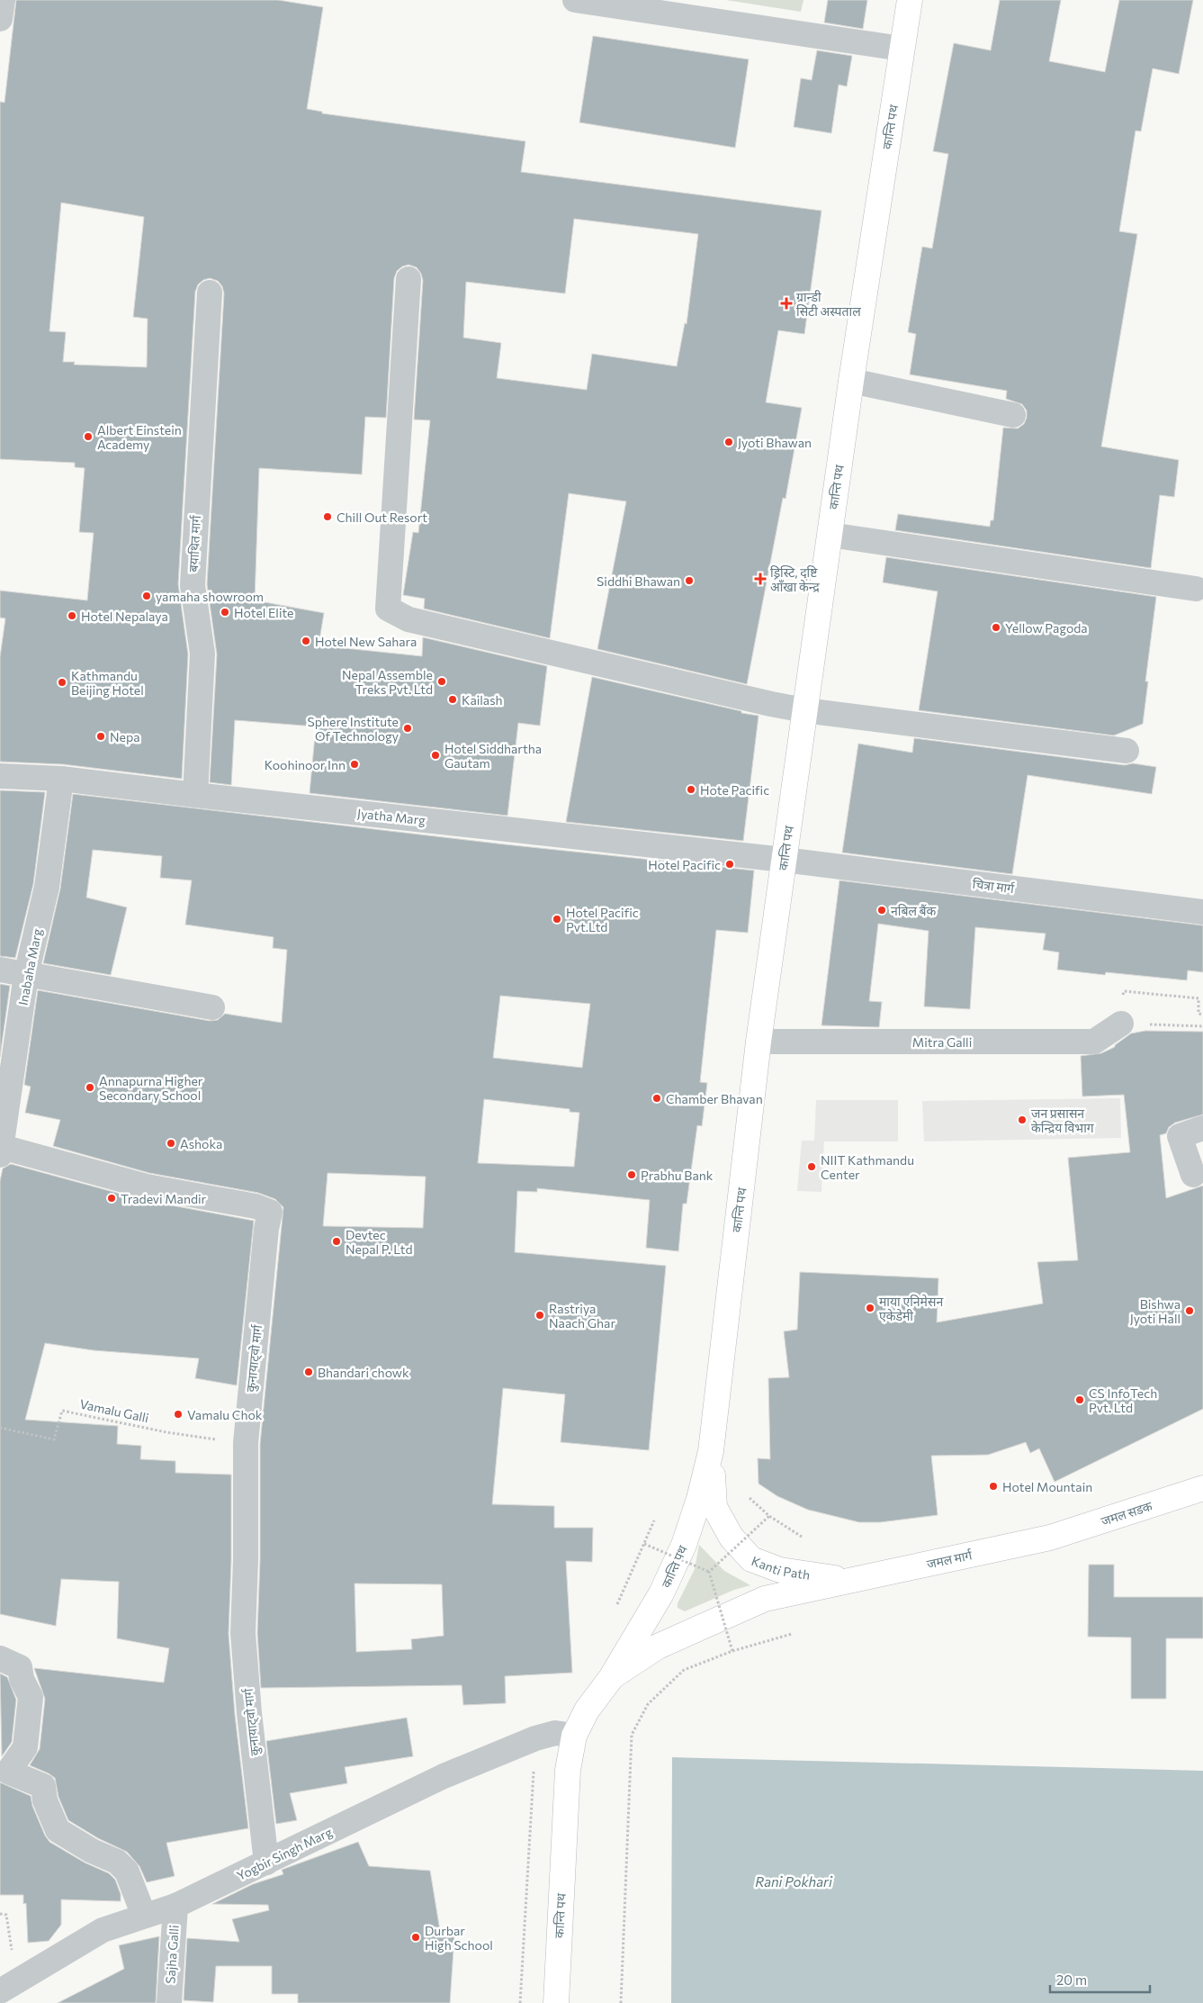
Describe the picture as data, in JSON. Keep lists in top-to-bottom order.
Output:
{
  "streets": {
    "main road": [
      "कान्ति पथ",
      "जमल सडक",
      "जमल मार्ग",
      "Kanti Path"
    ],
    "street": [
      "बयाथित मार्ग",
      "Jyatha Marg",
      "चित्रा मार्ग",
      "Inabaha Marg",
      "Mitra Galli",
      "कुनायाट्वो मार्ग",
      "Yogbir Singh Marg",
      "Sajha Galli"
    ],
    "path": ["Vamalu Galli"]
  },
  "crossings": [
    ["कान्ति पथ", "Jyatha Marg"],
    ["कान्ति पथ", "चित्रा मार्ग"],
    ["कान्ति पथ", "Mitra Galli"],
    ["कान्ति पथ", "जमल मार्ग"],
    ["कान्ति पथ", "Kanti Path"],
    ["कान्ति पथ", "Yogbir Singh Marg"],
    ["बयाथित मार्ग", "Jyatha Marg"],
    ["Jyatha Marg", "चित्रा मार्ग"],
    ["Jyatha Marg", "Inabaha Marg"],
    ["Inabaha Marg", "कुनायाट्वो मार्ग"],
    ["कुनायाट्वो मार्ग", "Vamalu Galli"],
    ["कुनायाट्वो मार्ग", "Yogbir Singh Marg"],
    ["जमल सडक", "जमल मार्ग"],
    ["जमल मार्ग", "Kanti Path"],
    ["Yogbir Singh Marg", "Sajha Galli"]
  ],
  "water": ["Rani Pokhari"],
  "places": {
    "health": ["ग्रान्डी सिटी अस्पताल", "ड्रिस्टि, दृष्टि आँखा केन्द्र"],
    "other": [
      "Albert Einstein Academy",
      "Jyoti Bhawan",
      "Chill Out Resort",
      "Siddhi Bhawan",
      "yamaha showroom",
      "Hotel Elite",
      "Hotel Nepalaya",
      "Yellow Pagoda",
      "Hotel New Sahara",
      "Nepal Assemble Treks Pvt. Ltd",
      "Kathmandu Beijing Hotel",
      "Kailash",
      "Sphere Institute Of Technology",
      "Nepa",
      "Hotel Siddhartha Gautam",
      "Koohinoor Inn",
      "Hote Pacific",
      "Hotel Pacific",
      "नबिल बैंक",
      "Hotel Pacific Pvt.Ltd",
      "Annapurna Higher Secondary School",
      "Chamber Bhavan",
      "जन प्रसासन केन्द्रिय विभाग",
      "Ashoka",
      "NIIT Kathmandu Center",
      "Prabhu Bank",
      "Tradevi Mandir",
      "Devtec Nepal P. Ltd",
      "माया एनिमेसन एकेडेमी",
      "Bishwa Jyoti Hall",
      "Rastriya Naach Ghar",
      "Bhandari chowk",
      "CS InfoTech Pvt. Ltd",
      "Vamalu Chok",
      "Hotel Mountain",
      "Durbar High School"
    ]
  },
  "scale_bar": "20 m"
}
